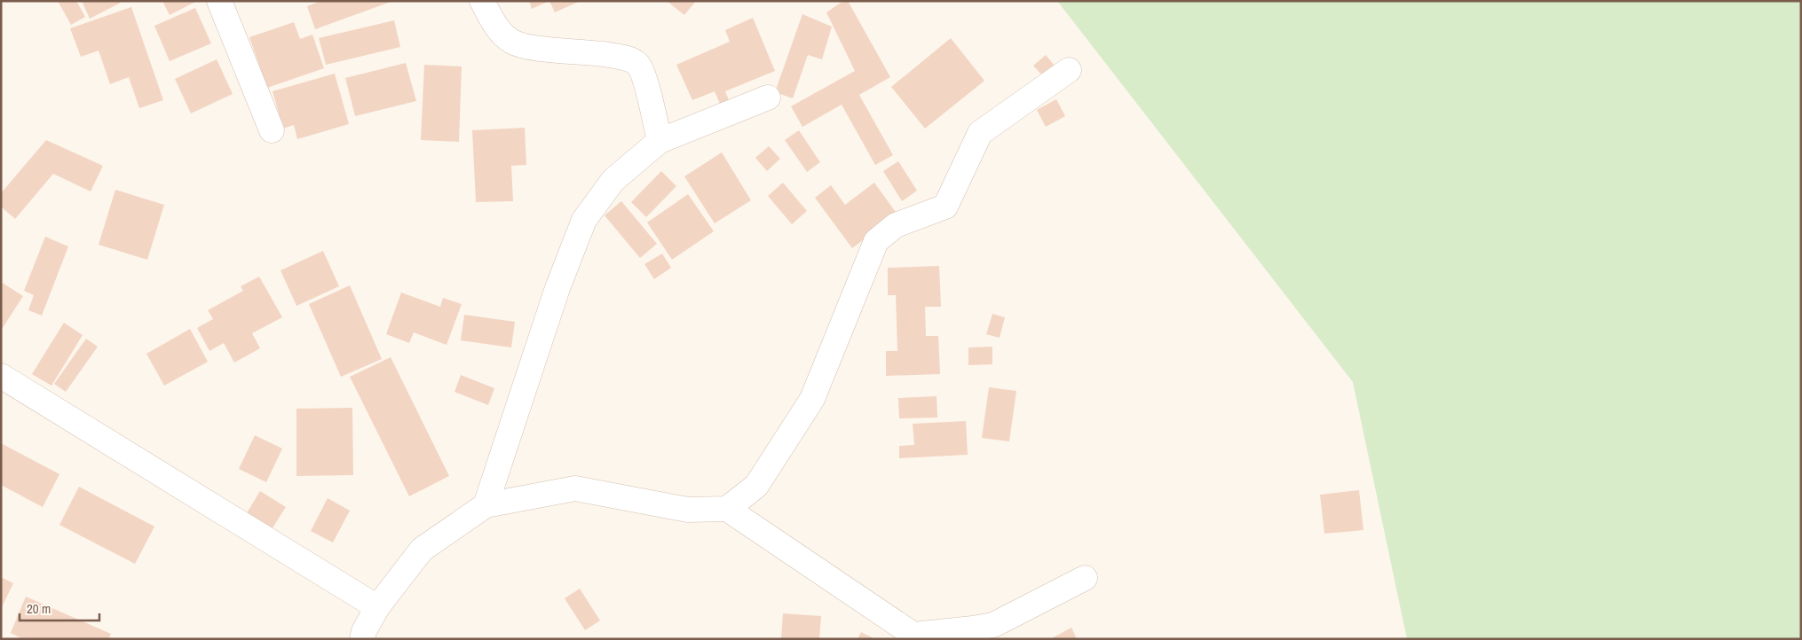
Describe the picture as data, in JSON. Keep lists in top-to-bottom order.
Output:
{
  "scale_bar": "20 m"
}
